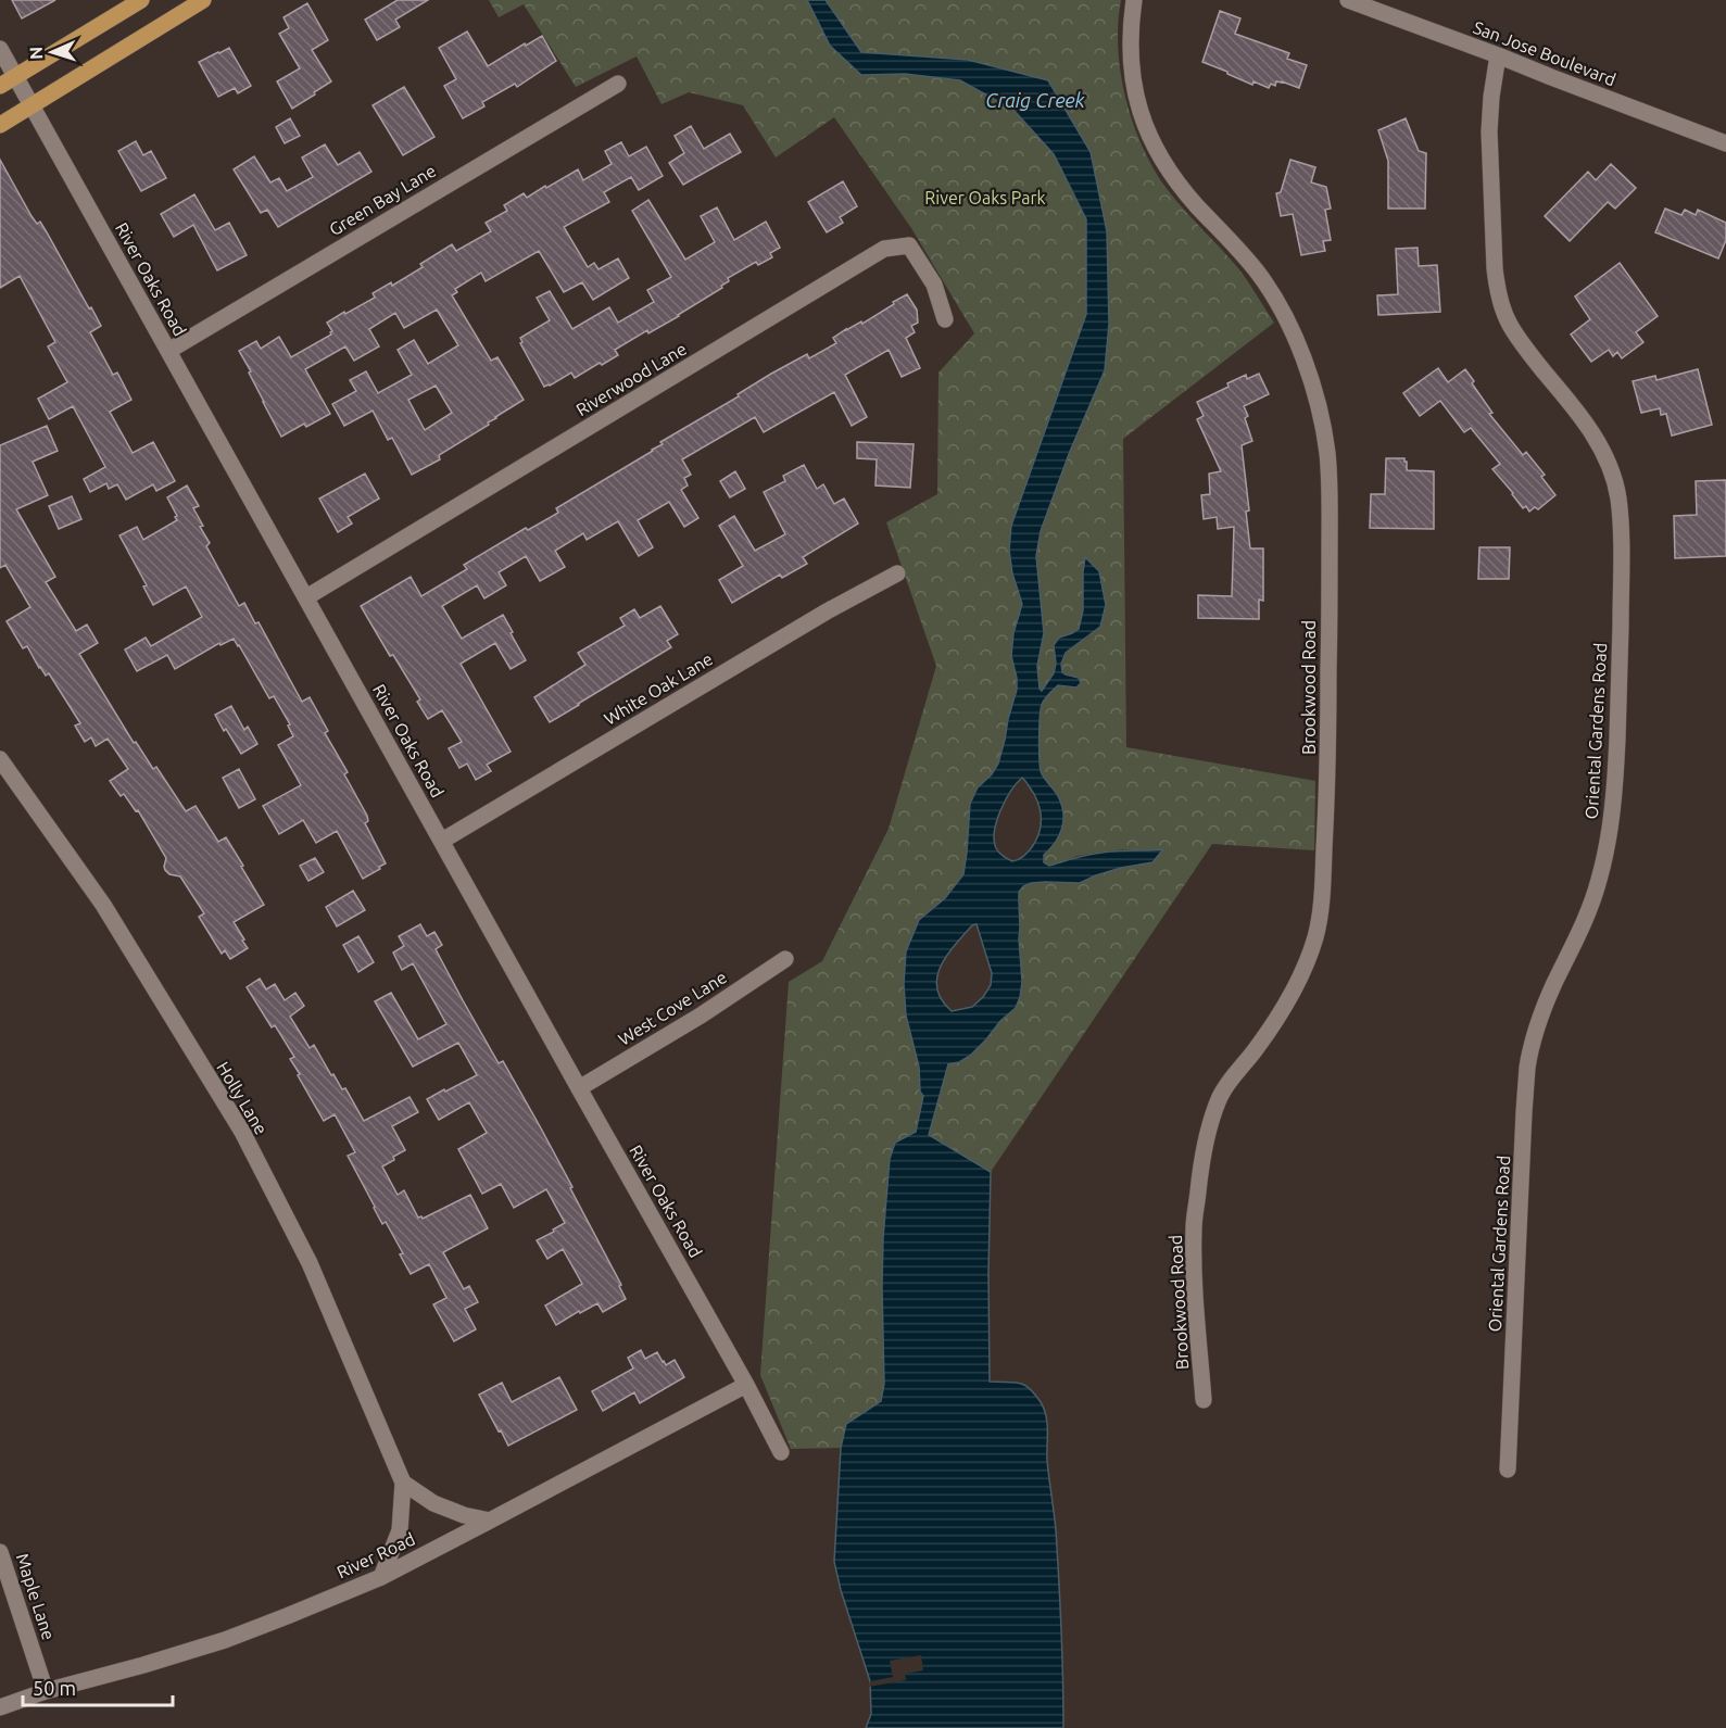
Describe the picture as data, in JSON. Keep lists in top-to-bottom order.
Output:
{
  "streets": {
    "street": [
      "San Jose Boulevard",
      "Green Bay Lane",
      "River Oaks Road",
      "Riverwood Lane",
      "Brookwood Road",
      "White Oak Lane",
      "Oriental Gardens Road",
      "West Cove Lane",
      "Holly Lane",
      "River Road",
      "Maple Lane"
    ]
  },
  "crossings": [
    ["San Jose Boulevard", "Oriental Gardens Road"],
    ["Green Bay Lane", "River Oaks Road"],
    ["River Oaks Road", "Riverwood Lane"],
    ["River Oaks Road", "White Oak Lane"],
    ["River Oaks Road", "West Cove Lane"],
    ["River Oaks Road", "River Road"],
    ["Holly Lane", "River Road"],
    ["River Road", "Maple Lane"]
  ],
  "water": ["Craig Creek"],
  "parks": ["River Oaks Park"],
  "scale_bar": "50 m",
  "north": "left"
}
